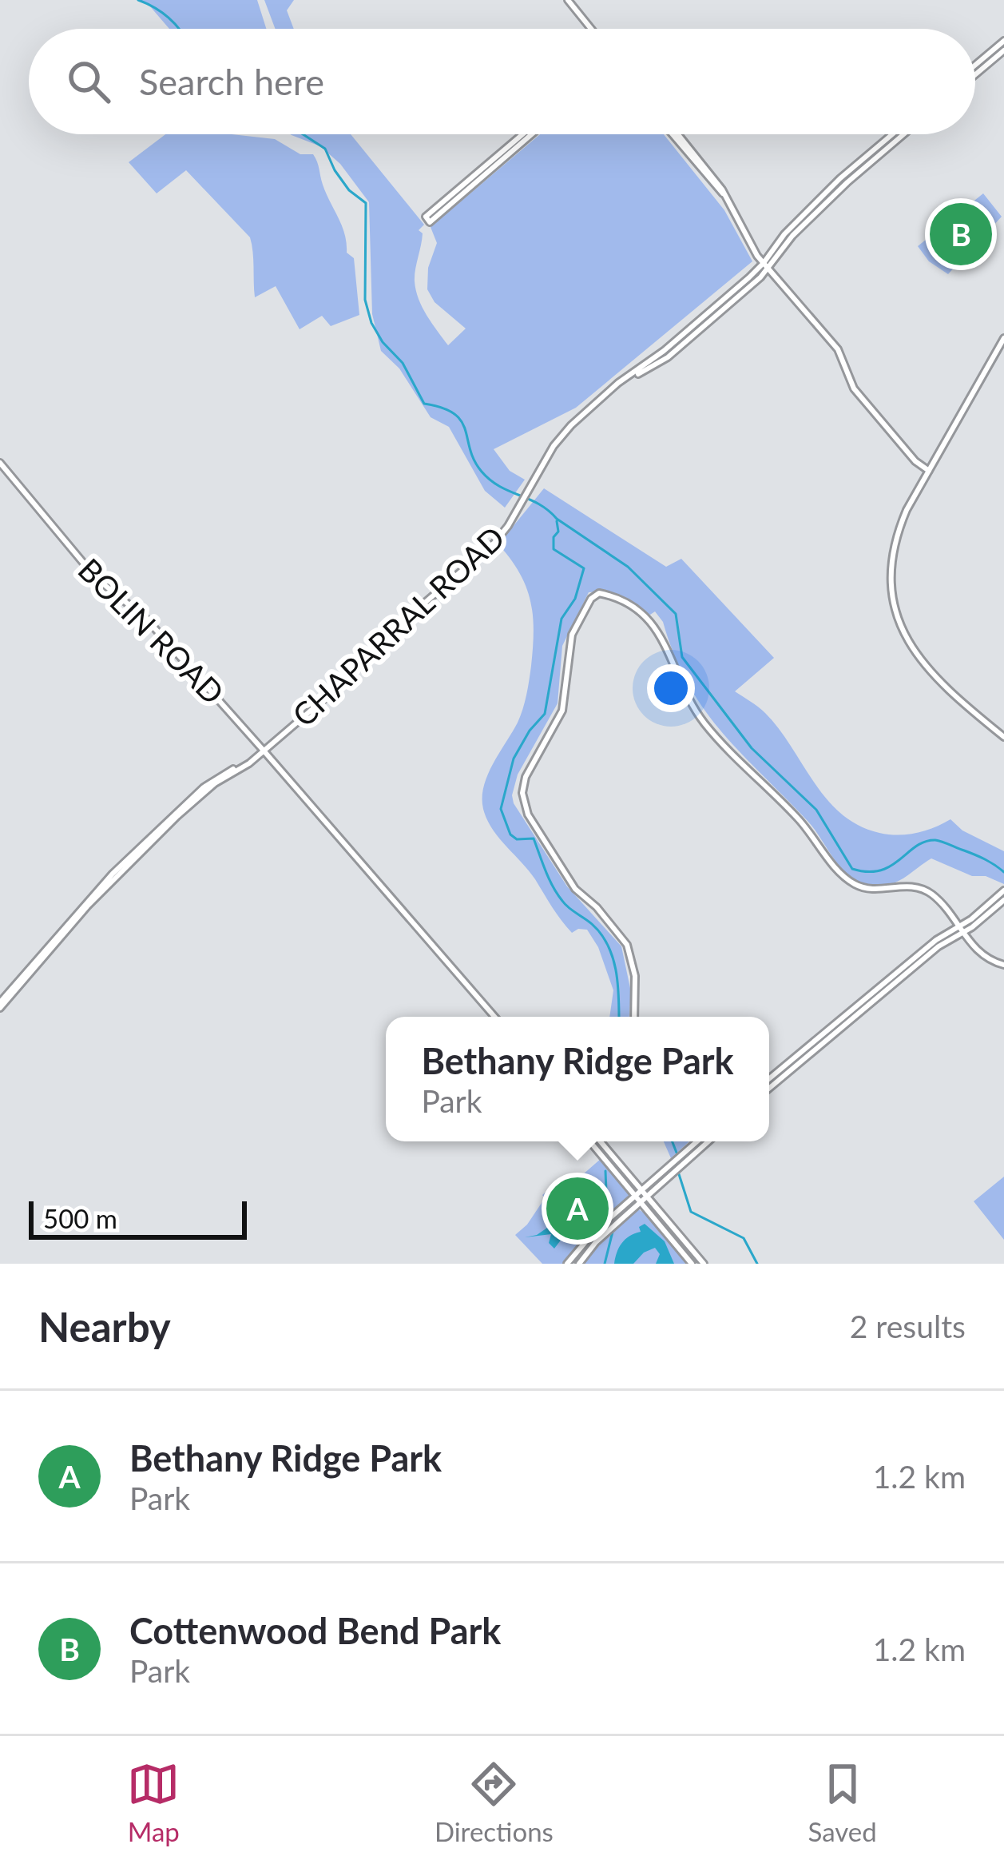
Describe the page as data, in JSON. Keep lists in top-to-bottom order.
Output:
{
  "streets": {
    "main road": ["CHAPARRAL ROAD", "BOLIN ROAD"]
  },
  "crossings": [
    ["CHAPARRAL ROAD", "BOLIN ROAD"]
  ],
  "scale_bar": "500 m",
  "page": {
    "search": "Search here",
    "pins": ["B", "A"],
    "popup": ["Bethany Ridge Park", "Park"],
    "scale": "500 m",
    "heading": ["Nearby", "2 results"],
    "list": [
      {
        "mark": "A",
        "name": "Bethany Ridge Park",
        "note": "Park",
        "value": "1.2 km"
      },
      {
        "mark": "B",
        "name": "Cottenwood Bend Park",
        "note": "Park",
        "value": "1.2 km"
      }
    ],
    "nav": ["Map", "Directions", "Saved"]
  }
}
